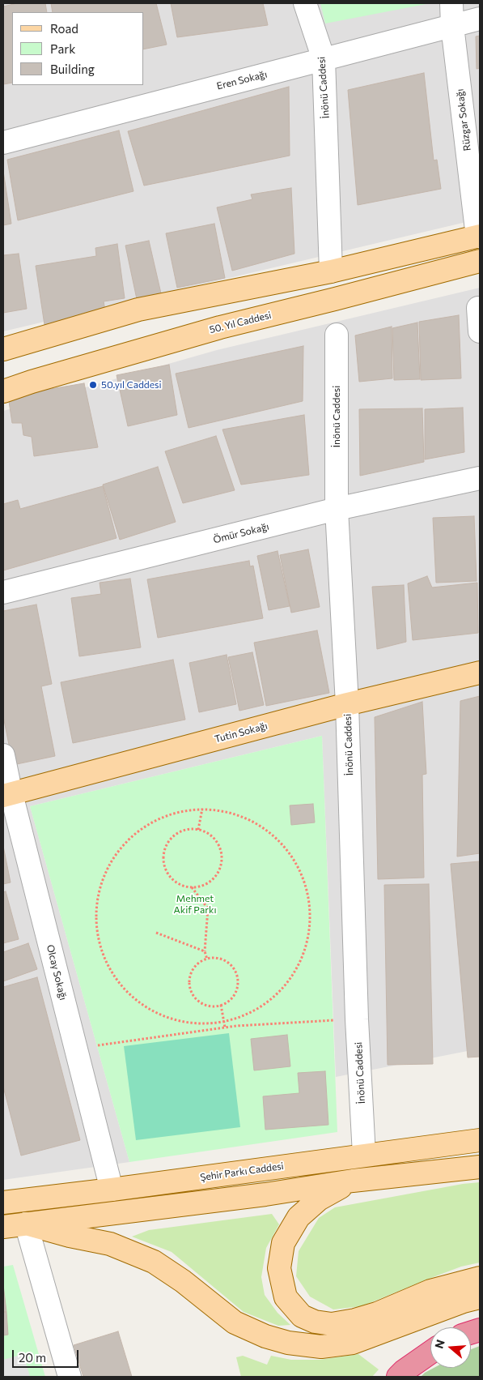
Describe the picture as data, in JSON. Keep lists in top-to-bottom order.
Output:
{
  "streets": {
    "main road": ["50. Yıl Caddesi", "Tutin Sokağı", "Şehir Parkı Caddesi"],
    "street": [
      "Eren Sokağı",
      "İnönü Caddesi",
      "Rüzgar Sokağı",
      "Ömür Sokağı",
      "Olcay Sokağı"
    ]
  },
  "crossings": [
    ["Eren Sokağı", "İnönü Caddesi"],
    ["Eren Sokağı", "Rüzgar Sokağı"],
    ["İnönü Caddesi", "Ömür Sokağı"],
    ["İnönü Caddesi", "Tutin Sokağı"],
    ["İnönü Caddesi", "Şehir Parkı Caddesi"],
    ["Tutin Sokağı", "Olcay Sokağı"],
    ["Olcay Sokağı", "Şehir Parkı Caddesi"]
  ],
  "parks": ["Mehmet Akif Parkı"],
  "places": ["50.yıl Caddesi"],
  "legend": ["Road", "Park", "Building"],
  "scale_bar": "20 m",
  "north": "left"
}
